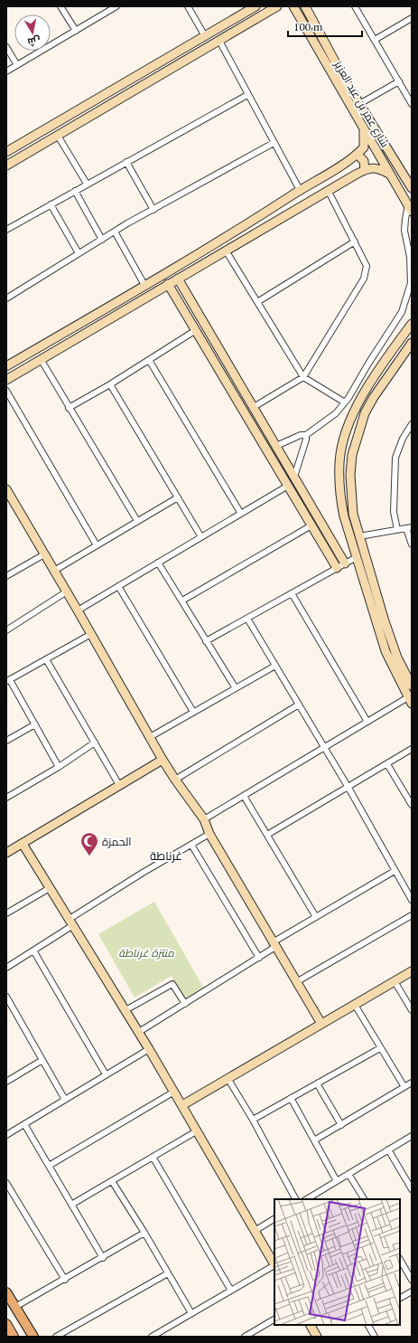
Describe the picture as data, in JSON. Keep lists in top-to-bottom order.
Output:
{
  "streets": {
    "street": ["شارع عمر بن عبد العزيز"]
  },
  "districts": ["غرناطة"],
  "parks": ["منتزة غرناطة"],
  "places": {
    "mosque": ["الحمزة"]
  },
  "scale_bar": "100 m",
  "north": "bottom"
}
